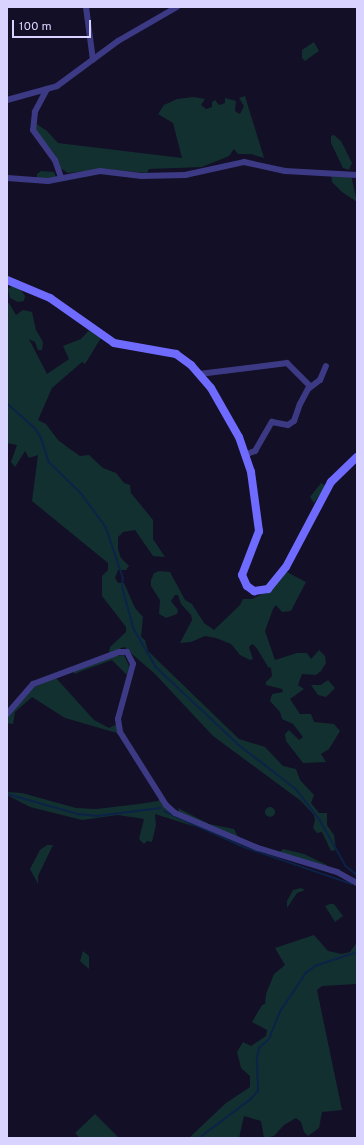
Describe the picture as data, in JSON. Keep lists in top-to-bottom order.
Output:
{
  "scale_bar": "100 m"
}
